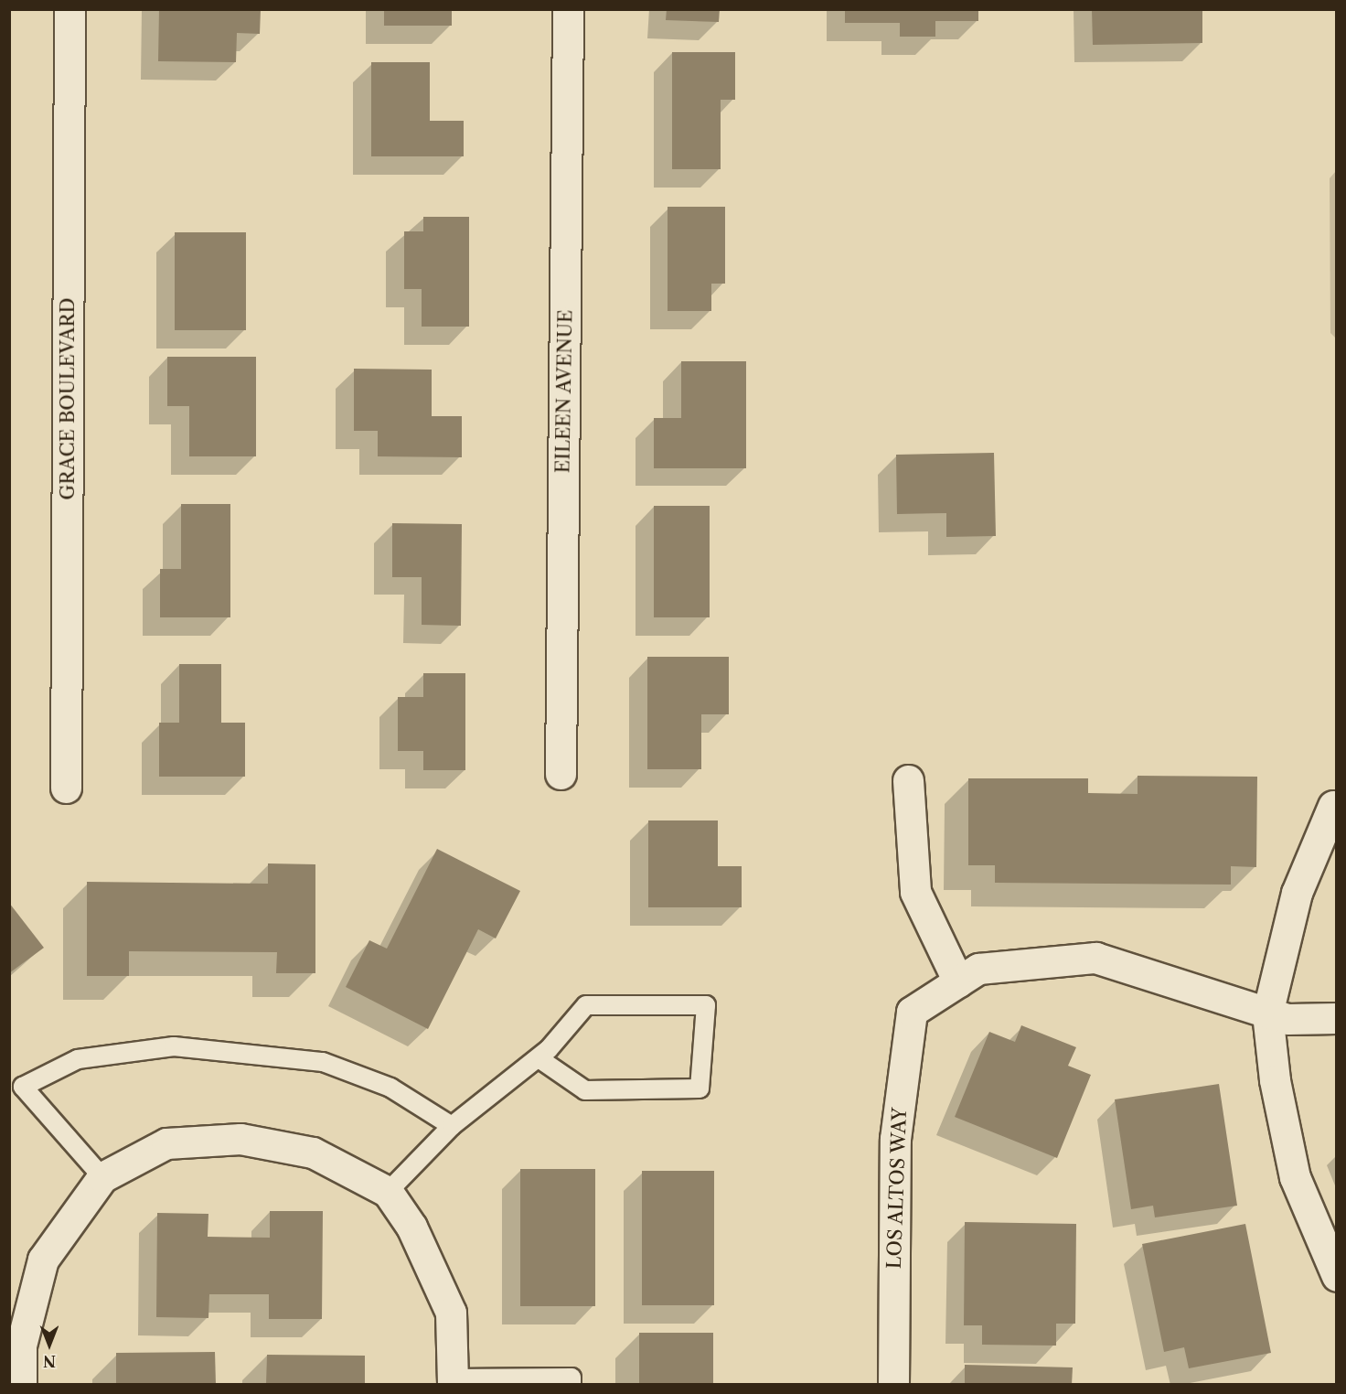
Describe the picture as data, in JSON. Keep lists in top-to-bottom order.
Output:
{
  "streets": {
    "street": ["EILEEN AVENUE", "GRACE BOULEVARD", "LOS ALTOS WAY"]
  },
  "north": "bottom"
}
